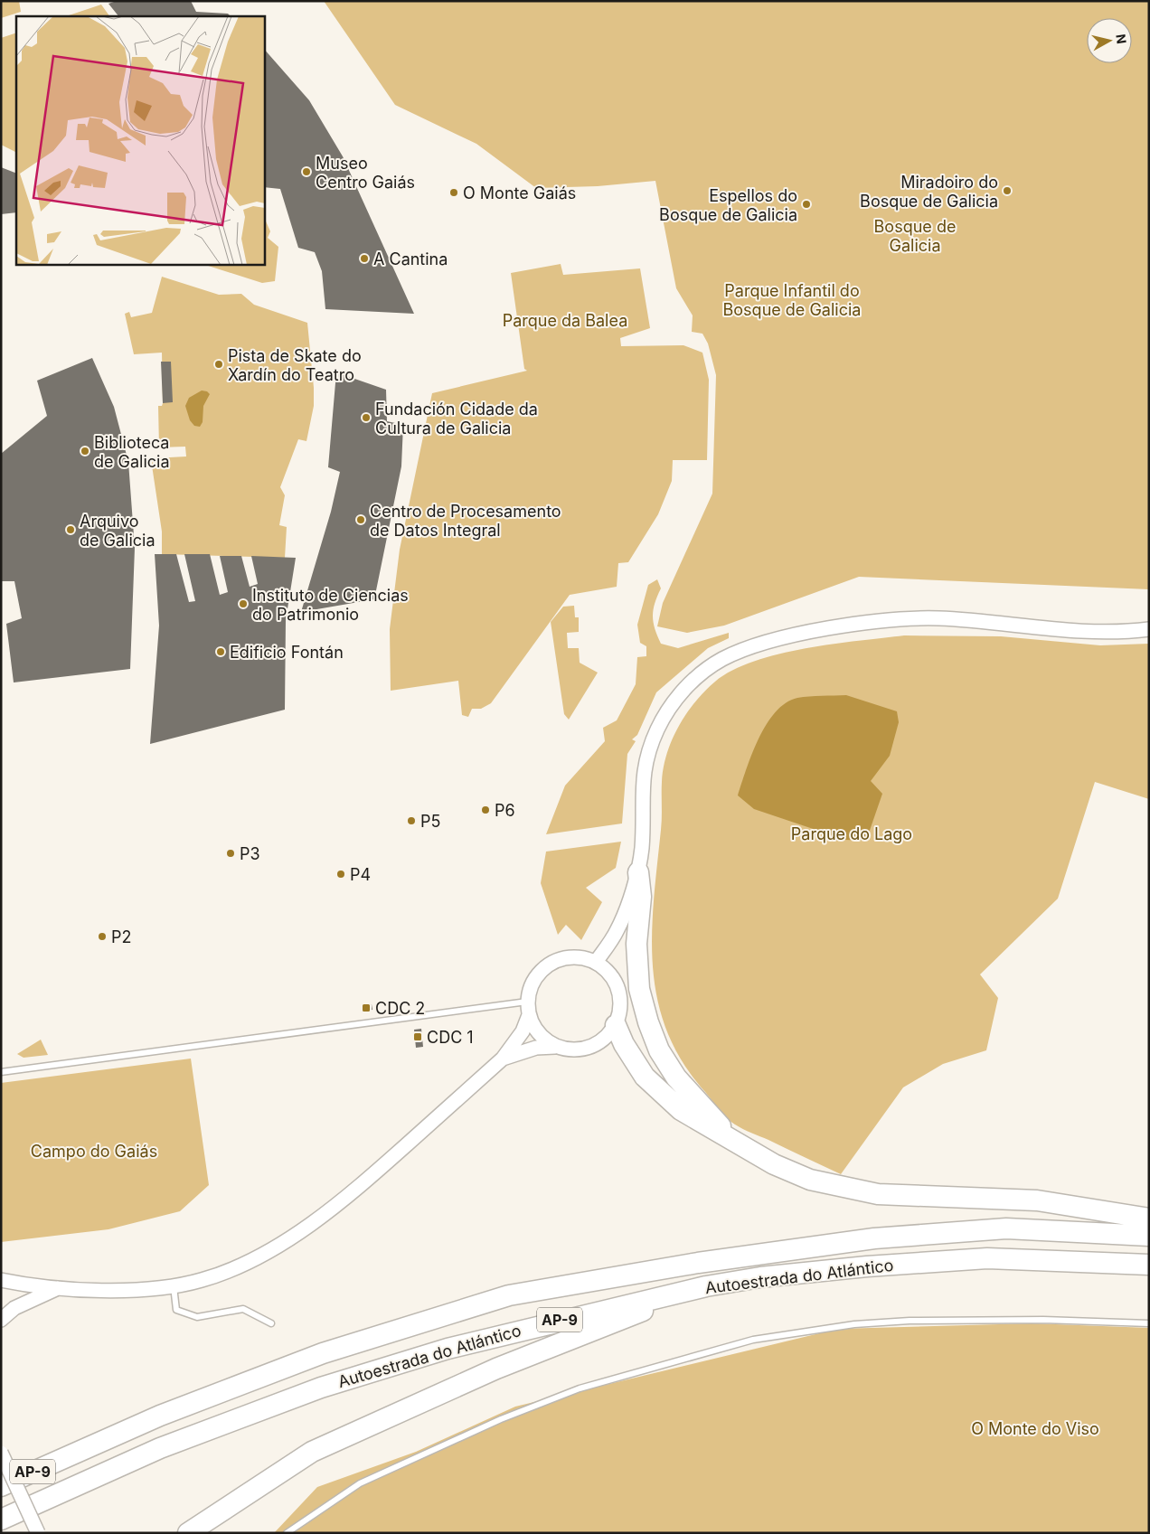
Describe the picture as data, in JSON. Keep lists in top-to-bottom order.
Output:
{
  "streets": {
    "highway": ["Autoestrada do Atlántico", "AP-9"]
  },
  "parks": [
    "Bosque de Galicia",
    "Parque Infantil do Bosque de Galicia",
    "Parque da Balea",
    "Parque do Lago",
    "Campo do Gaiás",
    "O Monte do Viso"
  ],
  "places": {
    "other": [
      "Museo Centro Gaiás",
      "Miradoiro do Bosque de Galicia",
      "O Monte Gaiás",
      "Espellos do Bosque de Galicia",
      "A Cantina",
      "Pista de Skate do Xardín do Teatro",
      "Fundación Cidade da Cultura de Galicia",
      "Biblioteca de Galicia",
      "Centro de Procesamento de Datos Integral",
      "Arquivo de Galicia",
      "Instituto de Ciencias do Patrimonio",
      "Edificio Fontán",
      "P6",
      "P5",
      "P3",
      "P4",
      "P2"
    ],
    "transit": ["CDC 2", "CDC 1"]
  },
  "north": "right"
}
